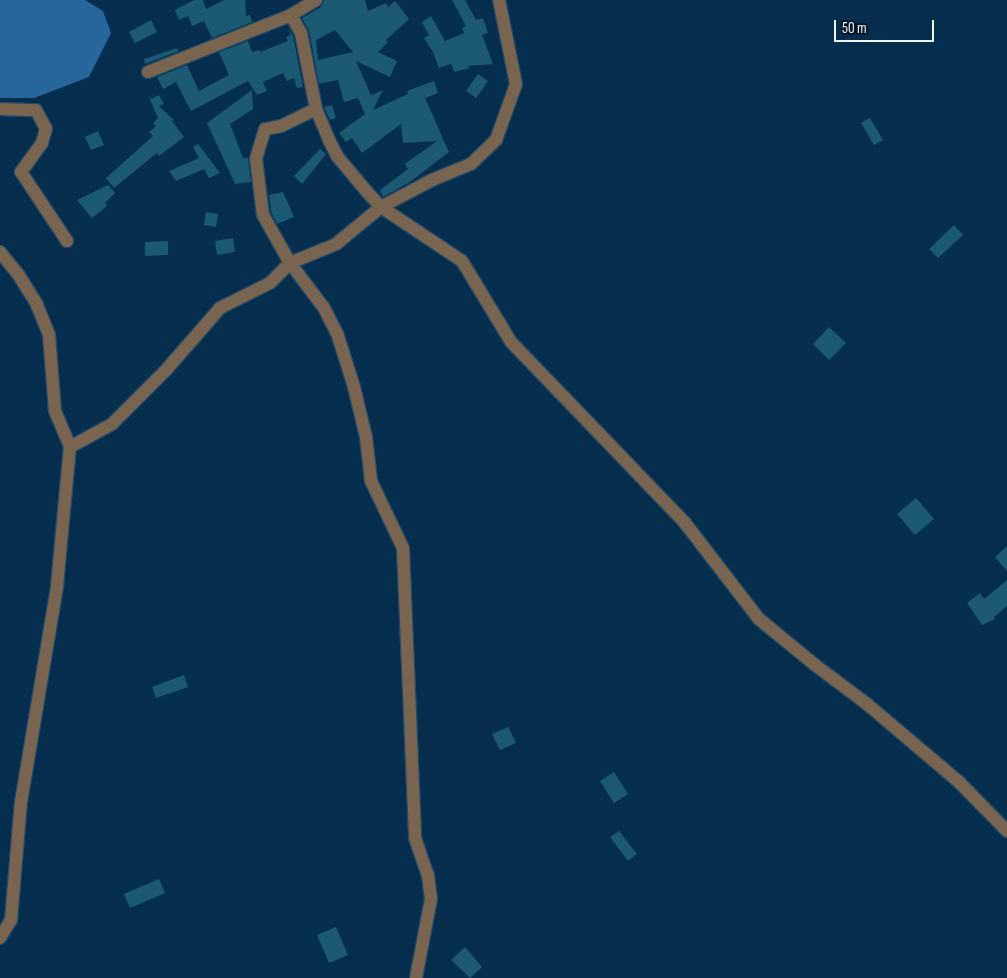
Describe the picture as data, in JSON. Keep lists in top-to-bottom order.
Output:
{
  "scale_bar": "50 m"
}
